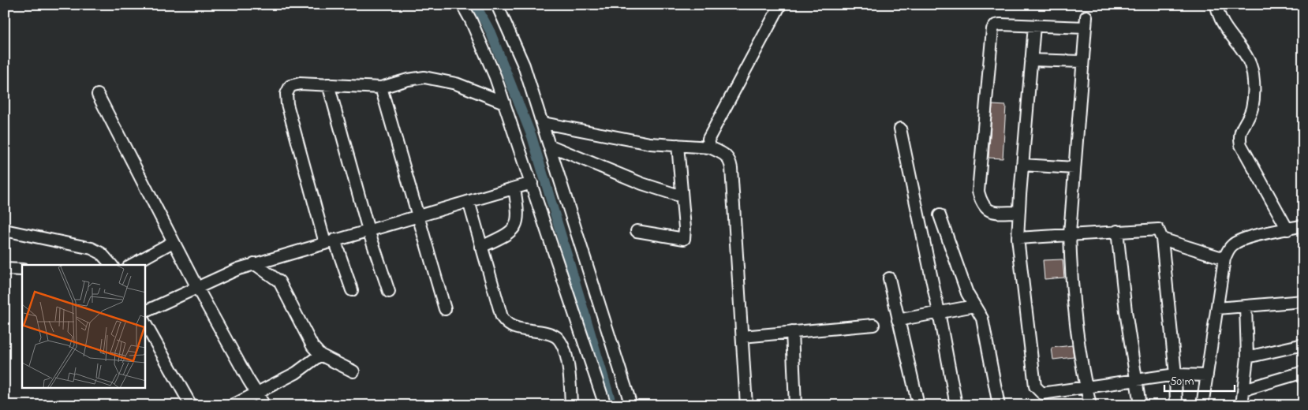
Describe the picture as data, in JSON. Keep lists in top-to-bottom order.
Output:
{
  "scale_bar": "50 m"
}
